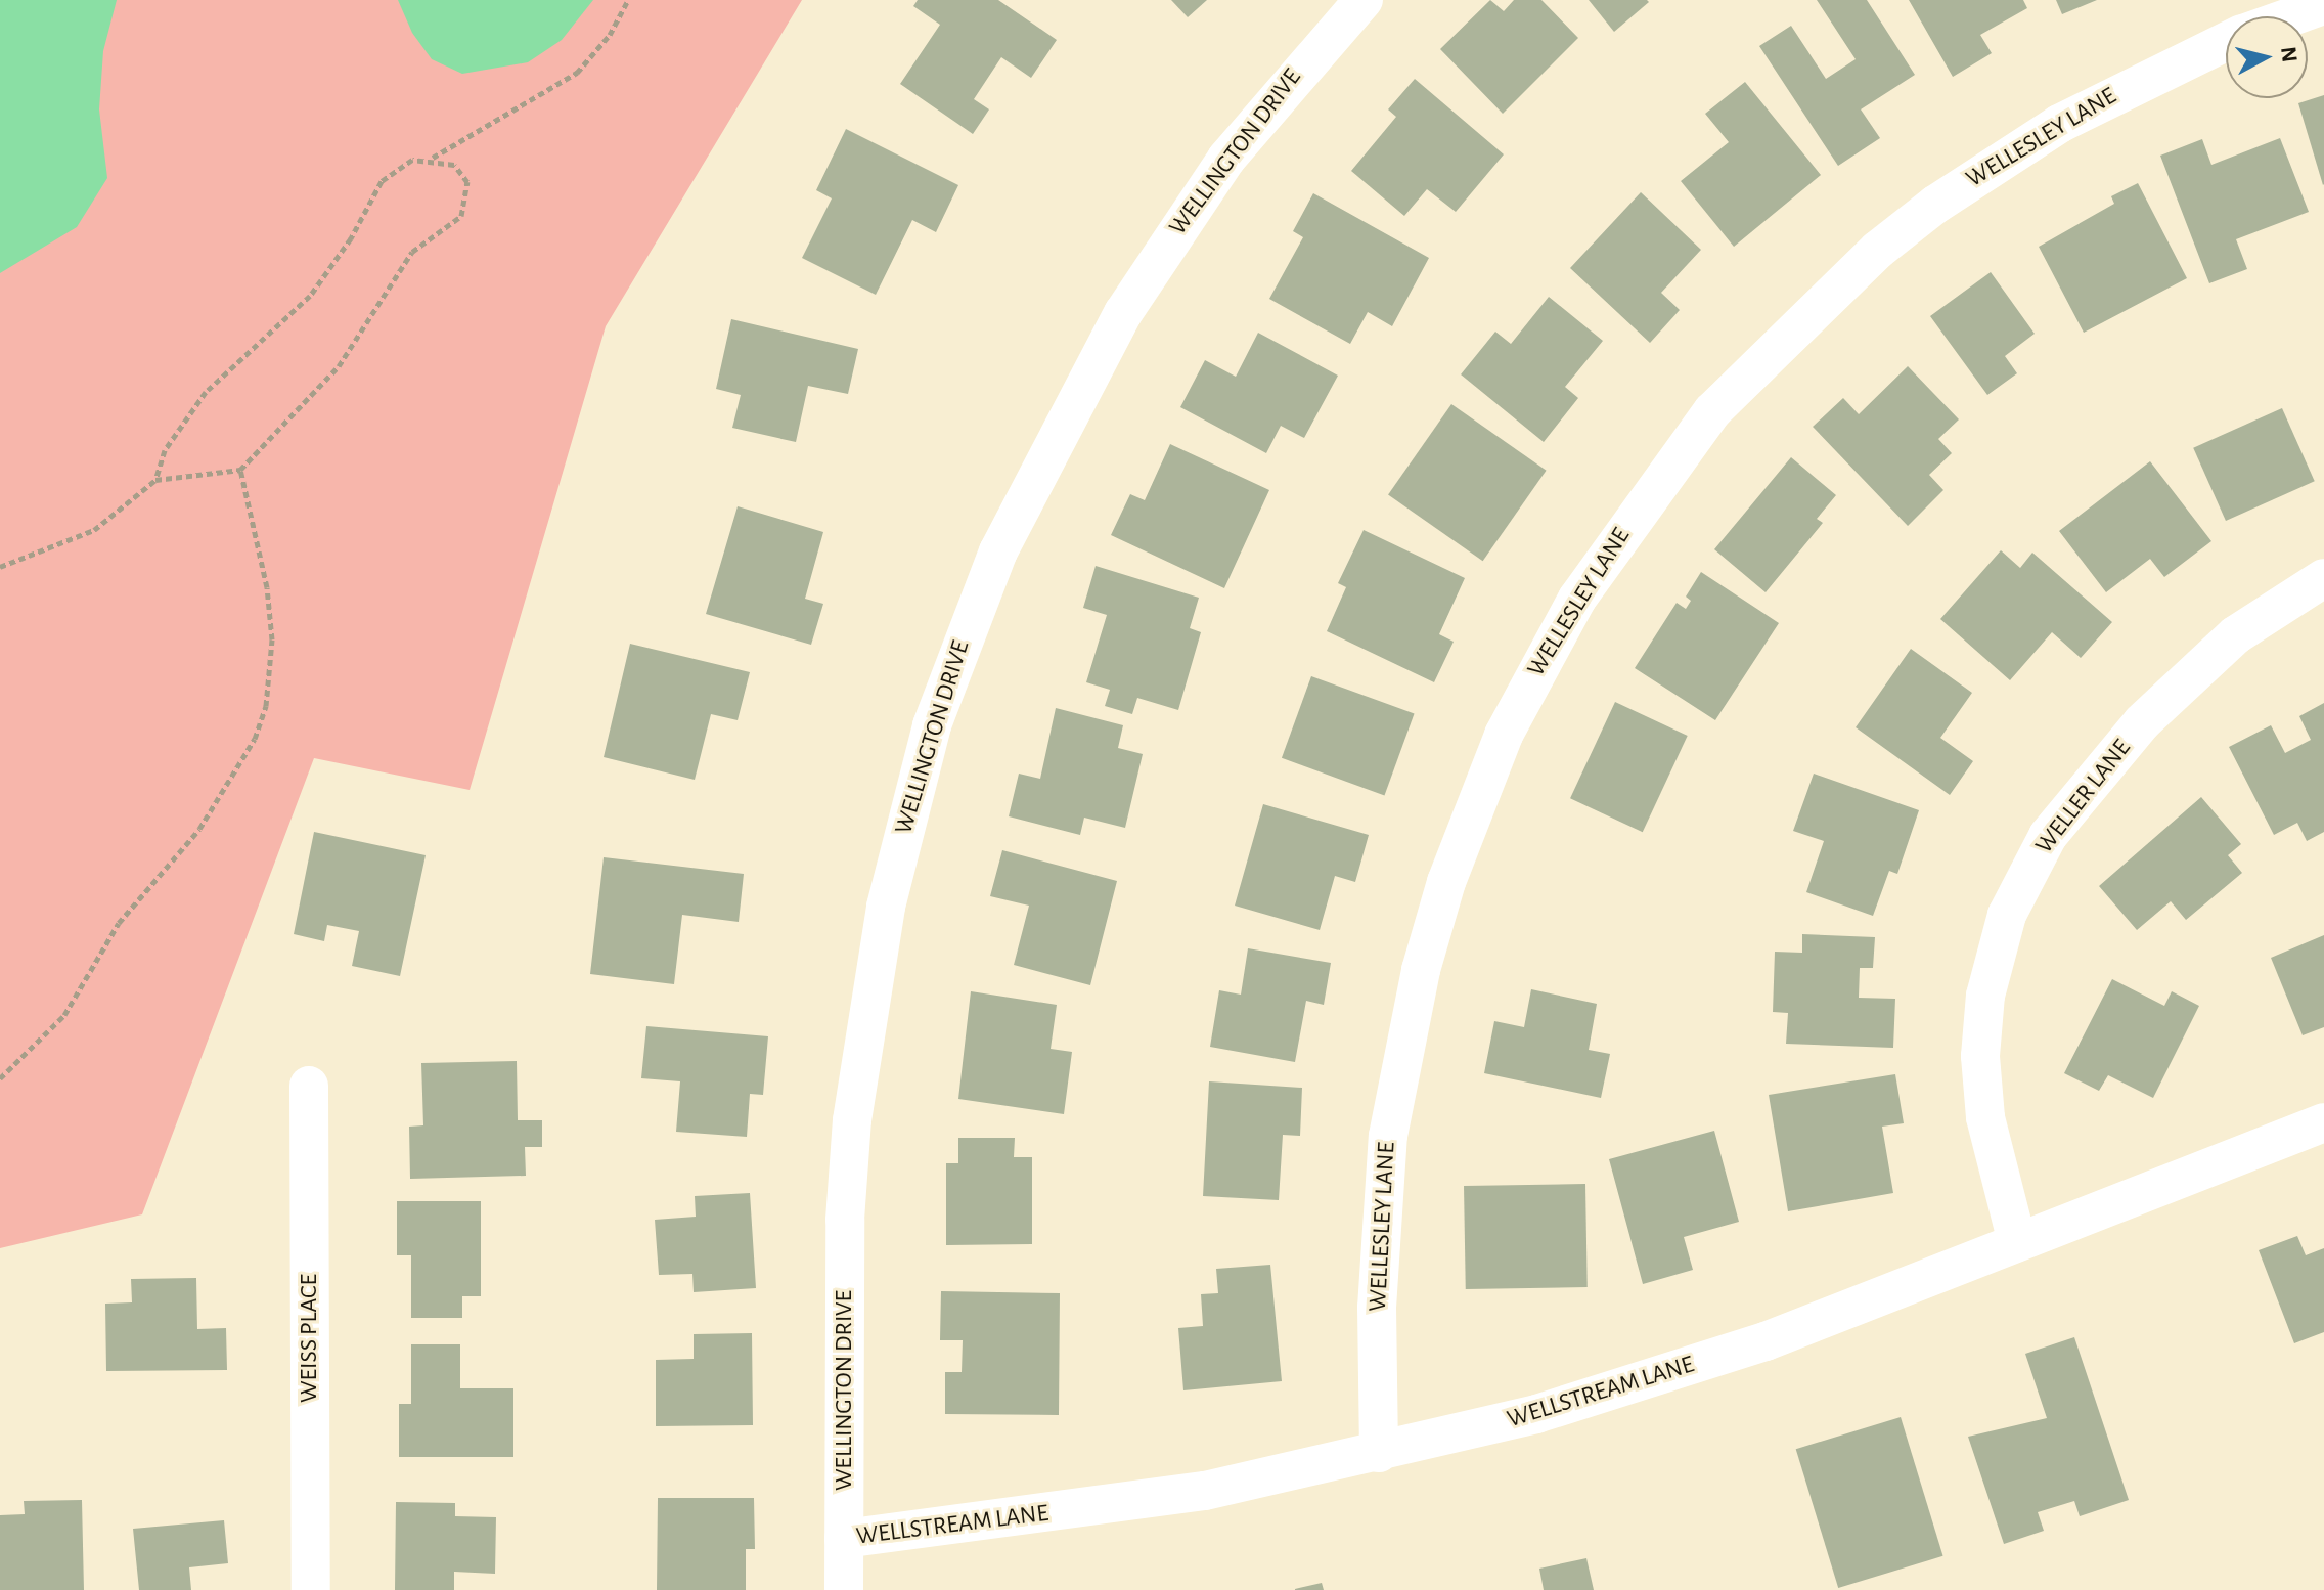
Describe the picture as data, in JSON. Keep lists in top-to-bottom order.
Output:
{
  "streets": {
    "street": [
      "WELLESLEY LANE",
      "WELLINGTON DRIVE",
      "WELLER LANE",
      "WEISS PLACE",
      "WELLSTREAM LANE"
    ]
  },
  "crossings": [
    ["WELLESLEY LANE", "WELLSTREAM LANE"],
    ["WELLINGTON DRIVE", "WELLSTREAM LANE"],
    ["WELLER LANE", "WELLSTREAM LANE"]
  ],
  "north": "right"
}
